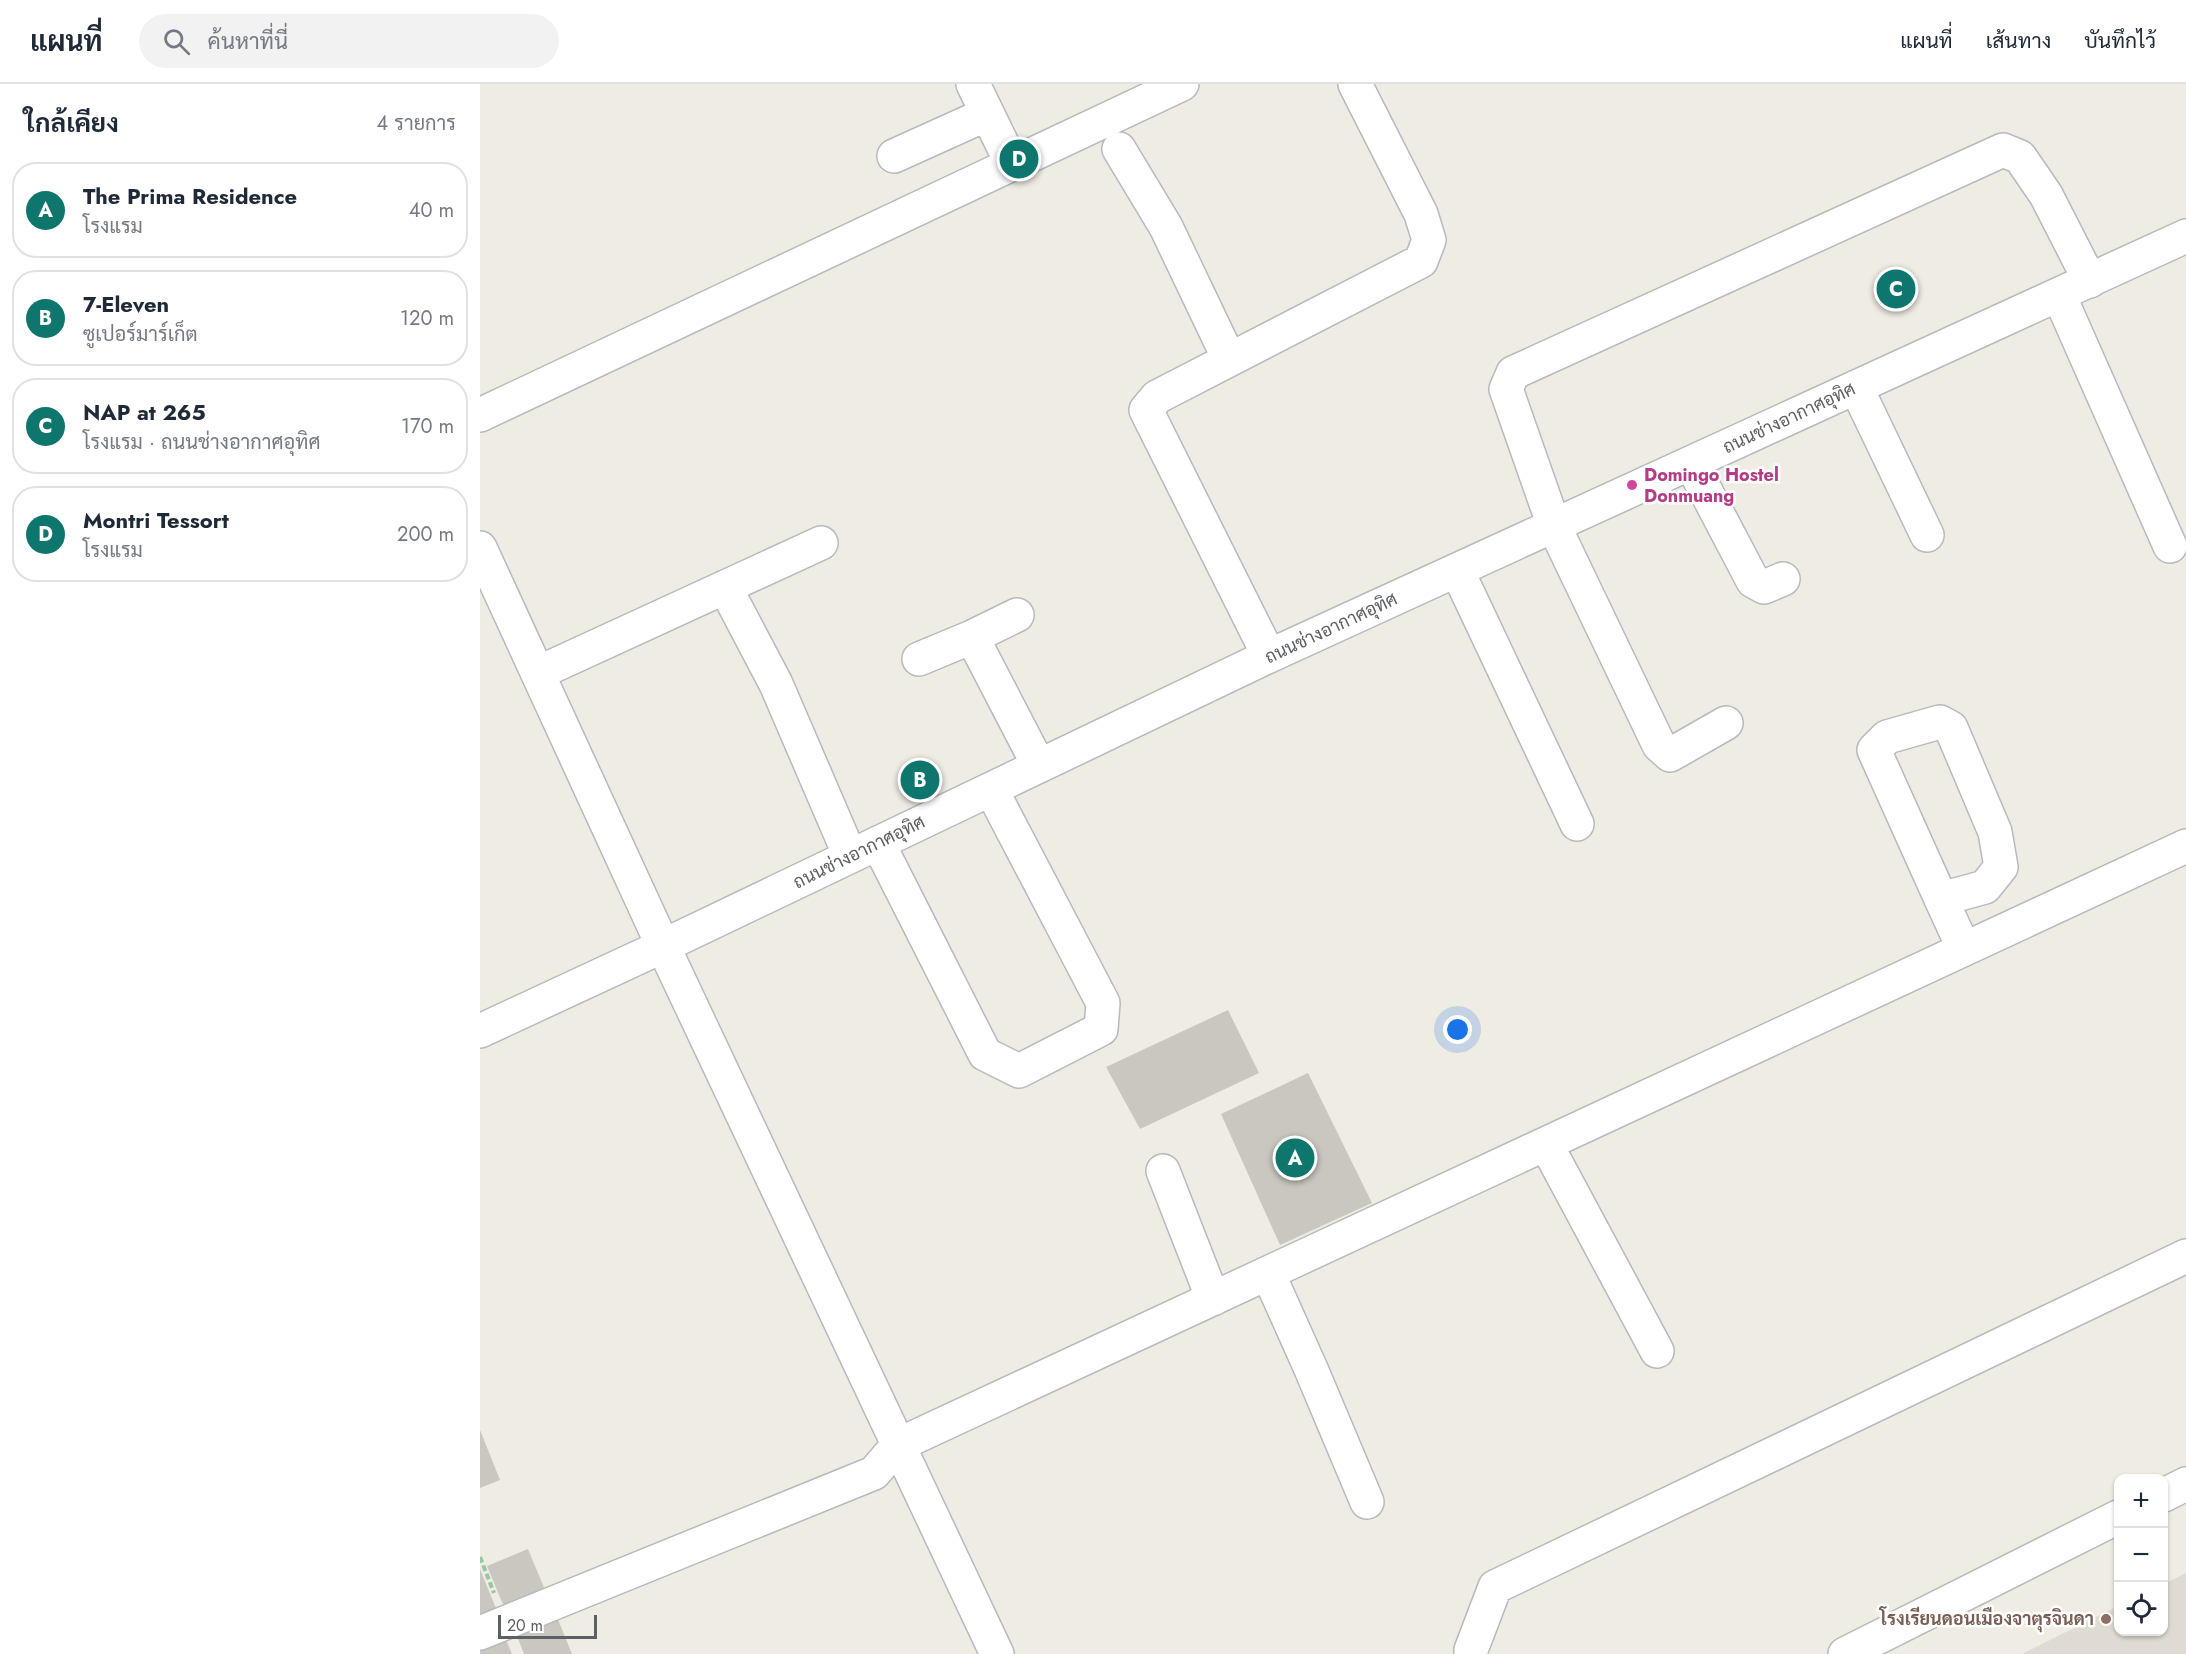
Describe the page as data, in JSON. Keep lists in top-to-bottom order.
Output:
{
  "streets": {
    "street": ["ถนนช่างอากาศอุทิศ"]
  },
  "places": ["Domingo Hostel Donmuang", "โรงเรียนดอนเมืองจาตุรจินดา"],
  "scale_bar": "20 m",
  "page": {
    "header": "แผนที่",
    "search": "ค้นหาที่นี่",
    "nav": ["แผนที่", "เส้นทาง", "บันทึกไว้"],
    "heading": ["ใกล้เคียง", "4 รายการ"],
    "pins": [
      "D",
      "C",
      "B",
      "A"
    ],
    "list": [
      {
        "mark": "A",
        "name": "The Prima Residence",
        "note": "โรงแรม",
        "value": "40 m"
      },
      {
        "mark": "B",
        "name": "7-Eleven",
        "note": "ซูเปอร์มาร์เก็ต",
        "value": "120 m"
      },
      {
        "mark": "C",
        "name": "NAP at 265",
        "note": "โรงแรม · ถนนช่างอากาศอุทิศ",
        "value": "170 m"
      },
      {
        "mark": "D",
        "name": "Montri Tessort",
        "note": "โรงแรม",
        "value": "200 m"
      }
    ],
    "map_buttons": ["+", "−"],
    "scale": "20 m"
  }
}
